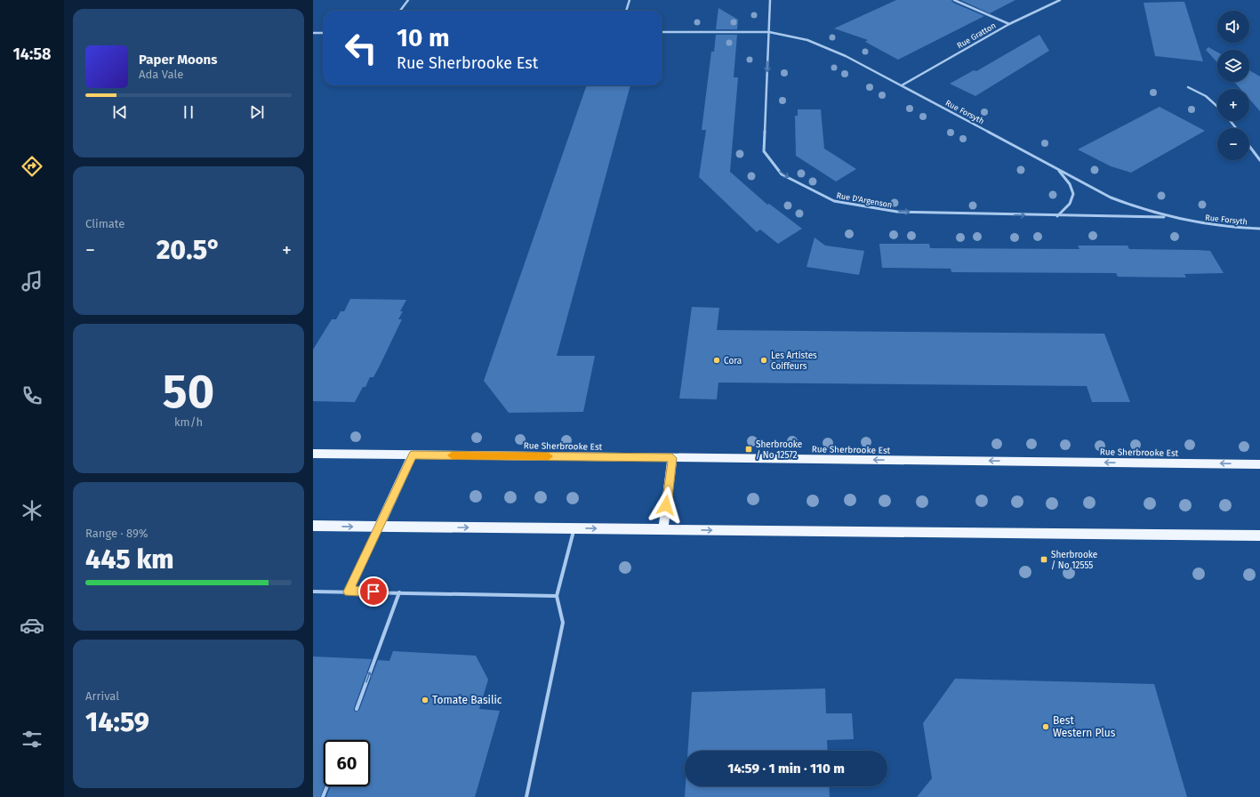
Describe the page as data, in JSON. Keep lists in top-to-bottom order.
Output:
{
  "streets": {
    "main road": ["Rue Sherbrooke Est"],
    "street": ["Rue Gratton", "Rue Forsyth", "Rue D'Argenson"]
  },
  "crossings": [
    ["Rue Gratton", "Rue Forsyth"],
    ["Rue Forsyth", "Rue D'Argenson"]
  ],
  "places": {
    "other": [
      "Cora",
      "Les Artistes Coiffeurs",
      "Tomate Basilic",
      "Best Western Plus"
    ],
    "transit": ["Sherbrooke / No 12572", "Sherbrooke / No 12555"]
  },
  "page": {
    "tabs": "14:58",
    "map_buttons": ["+", "−"],
    "turn": ["10 m", "Rue Sherbrooke Est"],
    "song": ["Paper Moons", "Ada Vale"],
    "tile": [
      "Climate",
      ["50", "km/h"],
      ["Range · 89%", "445 km"],
      ["Arrival", "14:59"]
    ],
    "heat": ["−", "20.5°", "+"],
    "limit": "60",
    "trip": "14:59 · 1 min · 110 m"
  }
}
